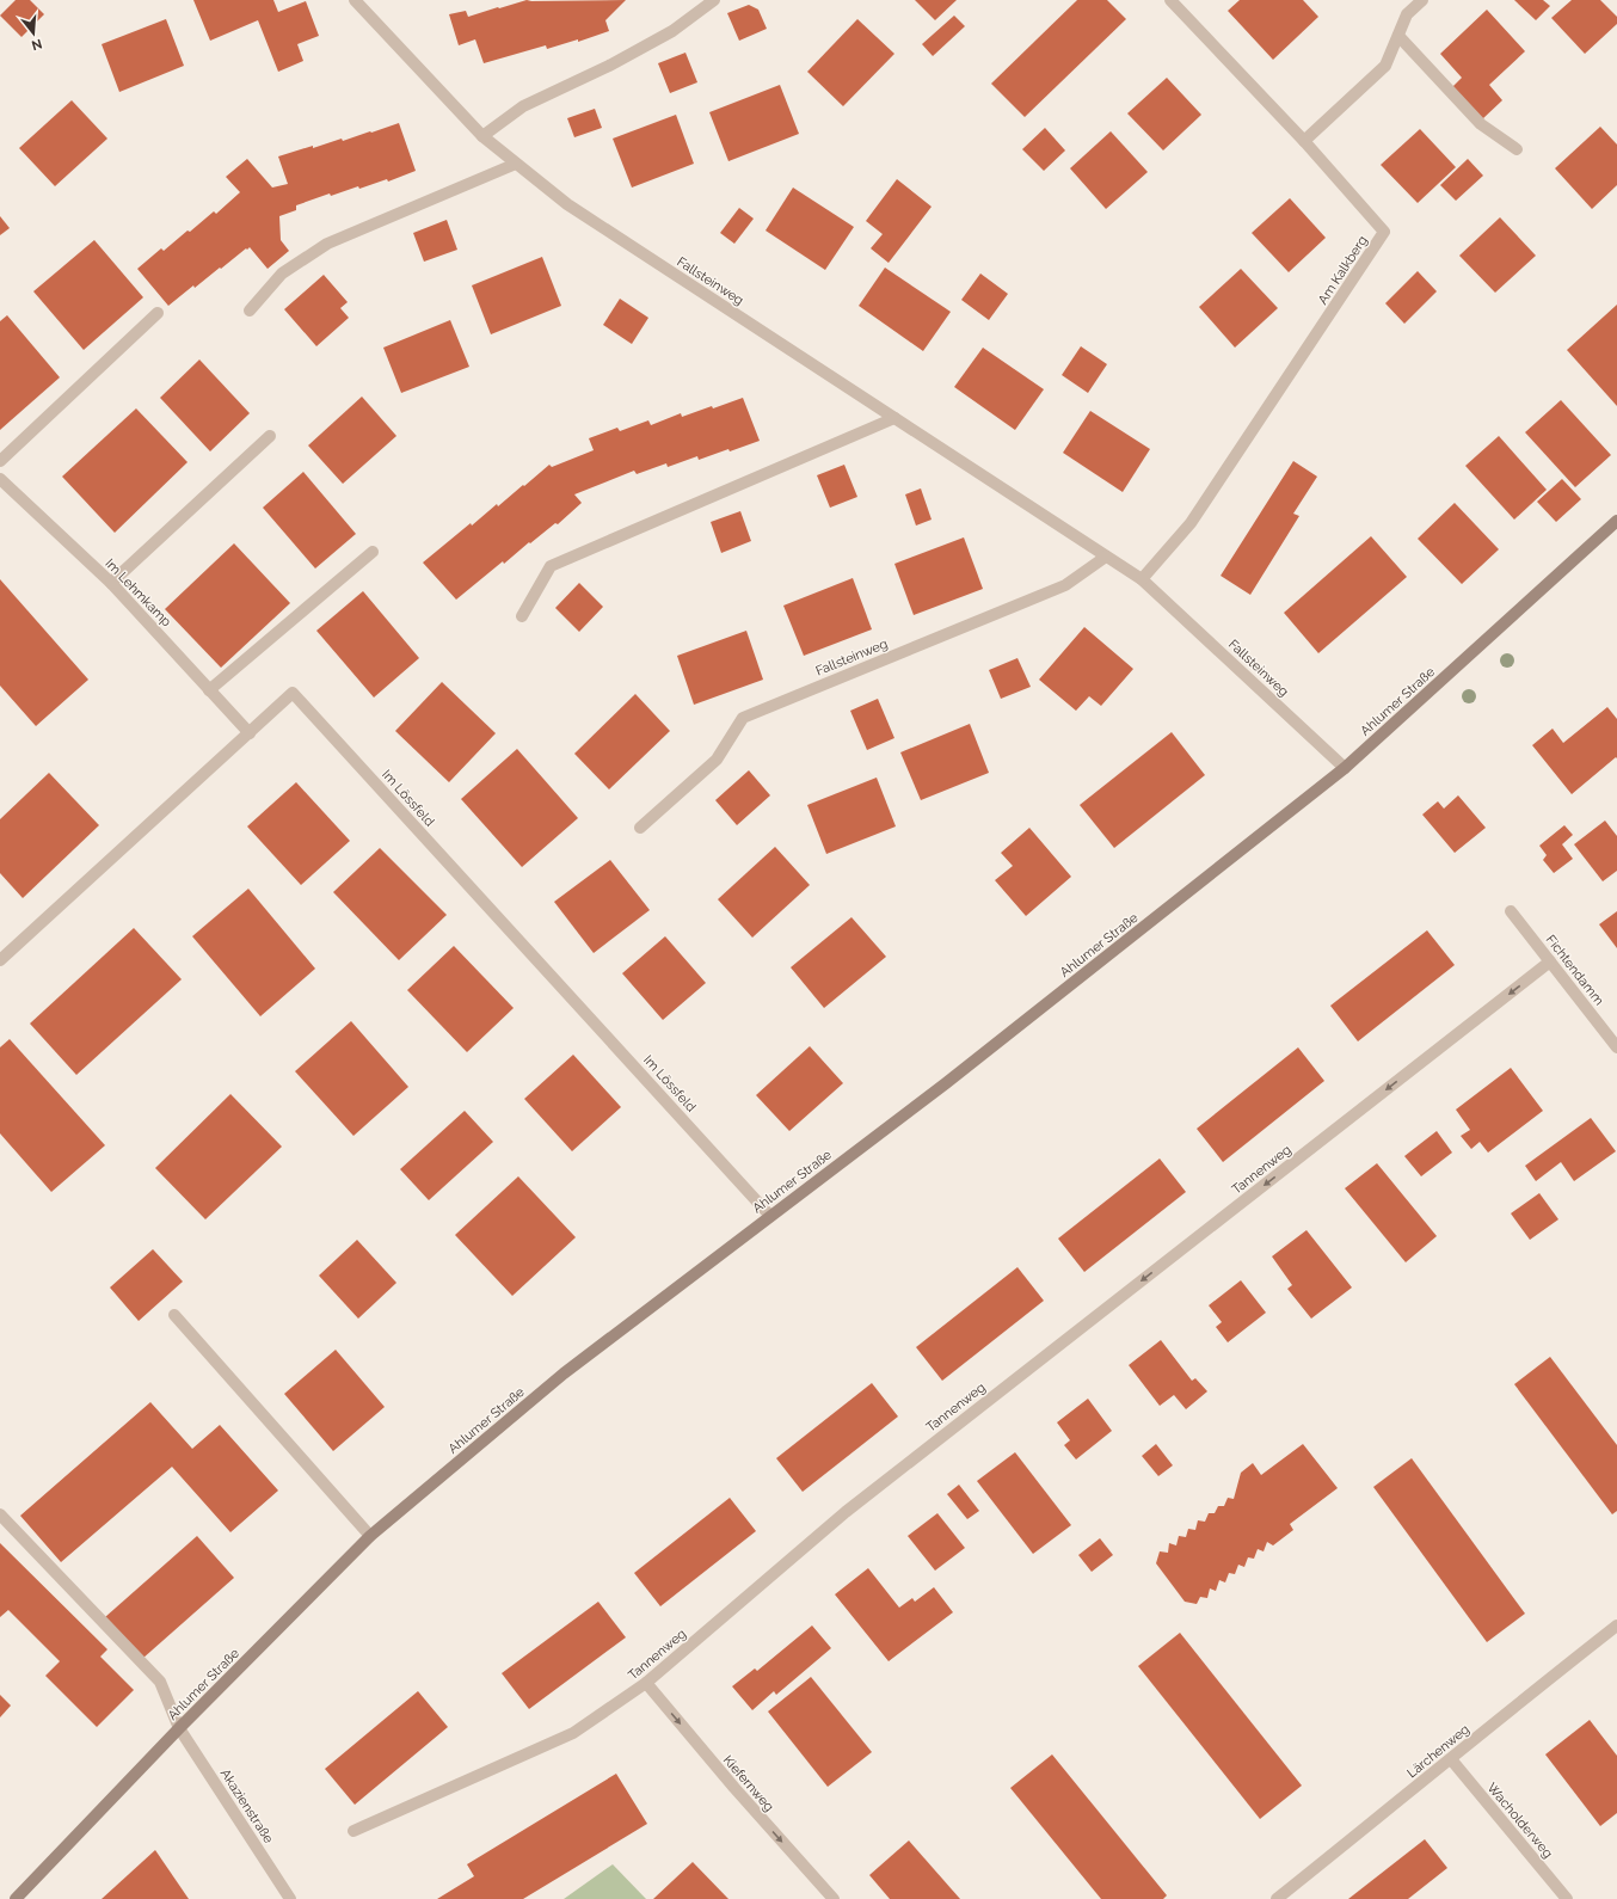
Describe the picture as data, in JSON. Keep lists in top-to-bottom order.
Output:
{
  "streets": {
    "main road": ["Ahlumer Straße"],
    "street": [
      "Am Kalkberg",
      "Fallsteinweg",
      "Im Lehmkamp",
      "Im Lössfeld",
      "Fichtendamm",
      "Tannenweg",
      "Lärchenweg",
      "Kiefernweg",
      "Akazienstraße",
      "Wacholderweg"
    ]
  },
  "crossings": [
    ["Am Kalkberg", "Fallsteinweg"],
    ["Fallsteinweg", "Ahlumer Straße"],
    ["Im Lehmkamp", "Im Lössfeld"],
    ["Ahlumer Straße", "Im Lössfeld"],
    ["Ahlumer Straße", "Akazienstraße"],
    ["Fichtendamm", "Tannenweg"],
    ["Tannenweg", "Kiefernweg"],
    ["Lärchenweg", "Wacholderweg"]
  ],
  "one_way": ["Tannenweg", "Kiefernweg"],
  "north": "bottom"
}
